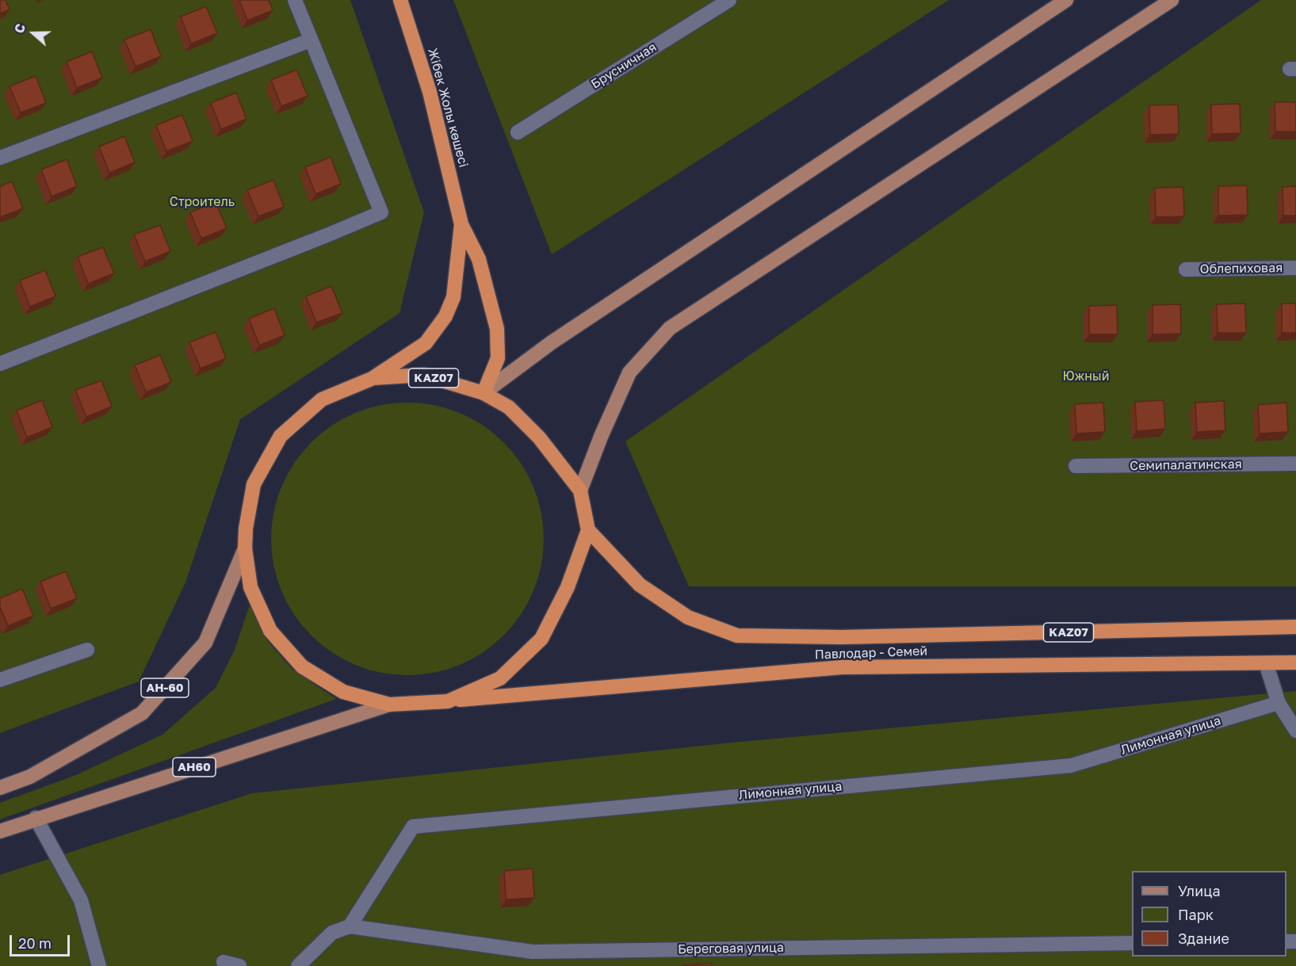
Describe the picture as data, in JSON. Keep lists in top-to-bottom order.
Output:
{
  "streets": {
    "highway": ["Жібек Жолы көшесі", "KAZ07", "Павлодар - Семей"],
    "main road": ["АН-60", "АН60"],
    "street": [
      "Брусничная",
      "Облепиховая",
      "Семипалатинская",
      "Лимонная улица",
      "Береговая улица"
    ]
  },
  "crossings": [
    ["Жібек Жолы көшесі", "KAZ07"],
    ["KAZ07", "Павлодар - Семей"],
    ["KAZ07", "АН-60"],
    ["KAZ07", "АН60"],
    ["Лимонная улица", "Береговая улица"]
  ],
  "parks": ["Строитель", "Южный"],
  "legend": ["Улица", "Парк", "Здание"],
  "scale_bar": "20 m",
  "north": "left"
}
